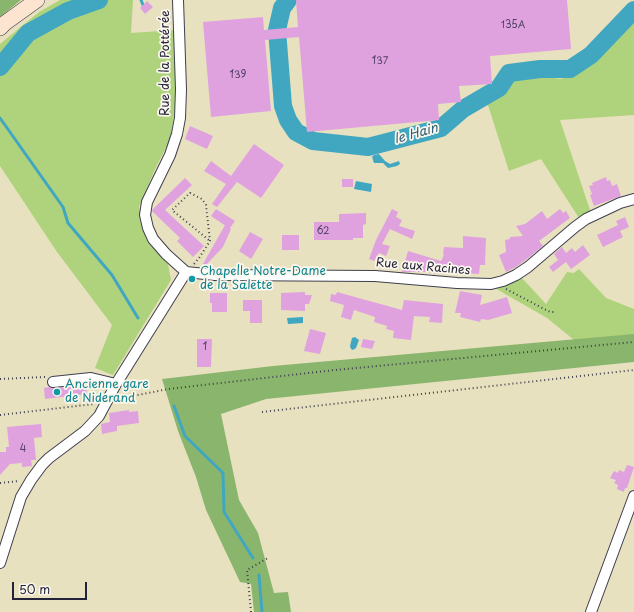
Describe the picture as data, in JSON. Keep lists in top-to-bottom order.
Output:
{
  "streets": {
    "street": ["Rue de la Pottérée", "Rue aux Racines"]
  },
  "crossings": [
    ["Rue de la Pottérée", "Rue aux Racines"]
  ],
  "water": ["le Hain"],
  "places": ["Chapelle Notre-Dame de la Salette", "Ancienne gare de Niderand"],
  "house_numbers": [
    "135A",
    "137",
    "139",
    "62",
    "1",
    "4"
  ],
  "scale_bar": "50 m"
}
